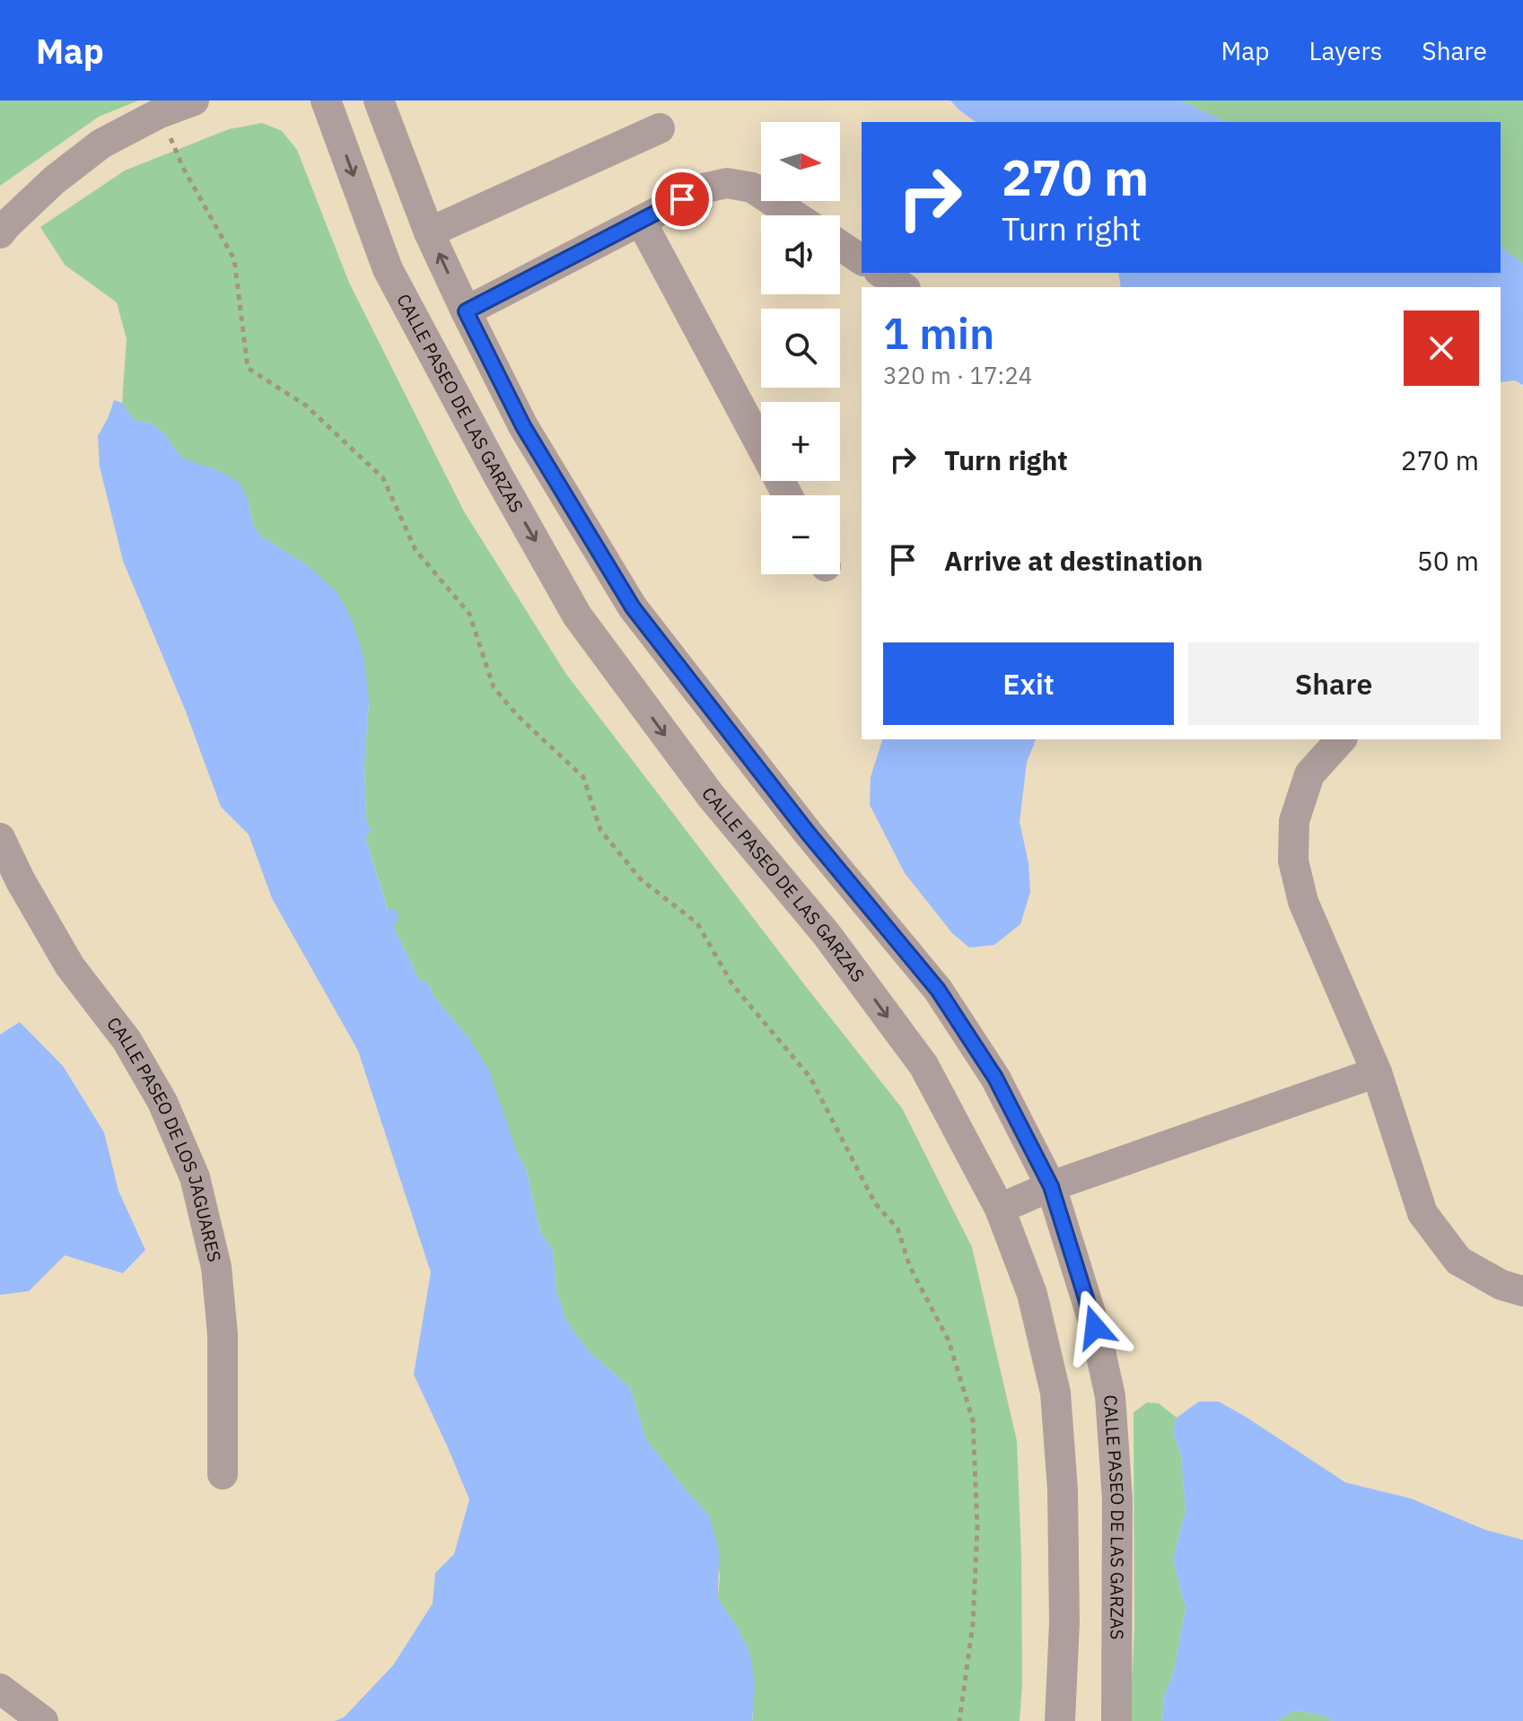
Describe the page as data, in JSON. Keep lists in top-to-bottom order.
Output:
{
  "streets": {
    "street": ["CALLE PASEO DE LAS GARZAS", "CALLE PASEO DE LOS JAGUARES"]
  },
  "north": "right",
  "page": {
    "header": "Map",
    "nav": ["Map", "Layers", "Share"],
    "map_buttons": ["+", "−"],
    "turn": ["270 m", "Turn right"],
    "heading": ["1 min", "320 m · 17:24"],
    "list": [
      {
        "name": "Turn right",
        "value": "270 m"
      },
      {
        "name": "Arrive at destination",
        "value": "50 m"
      }
    ],
    "buttons": ["Exit", "Share"]
  }
}
